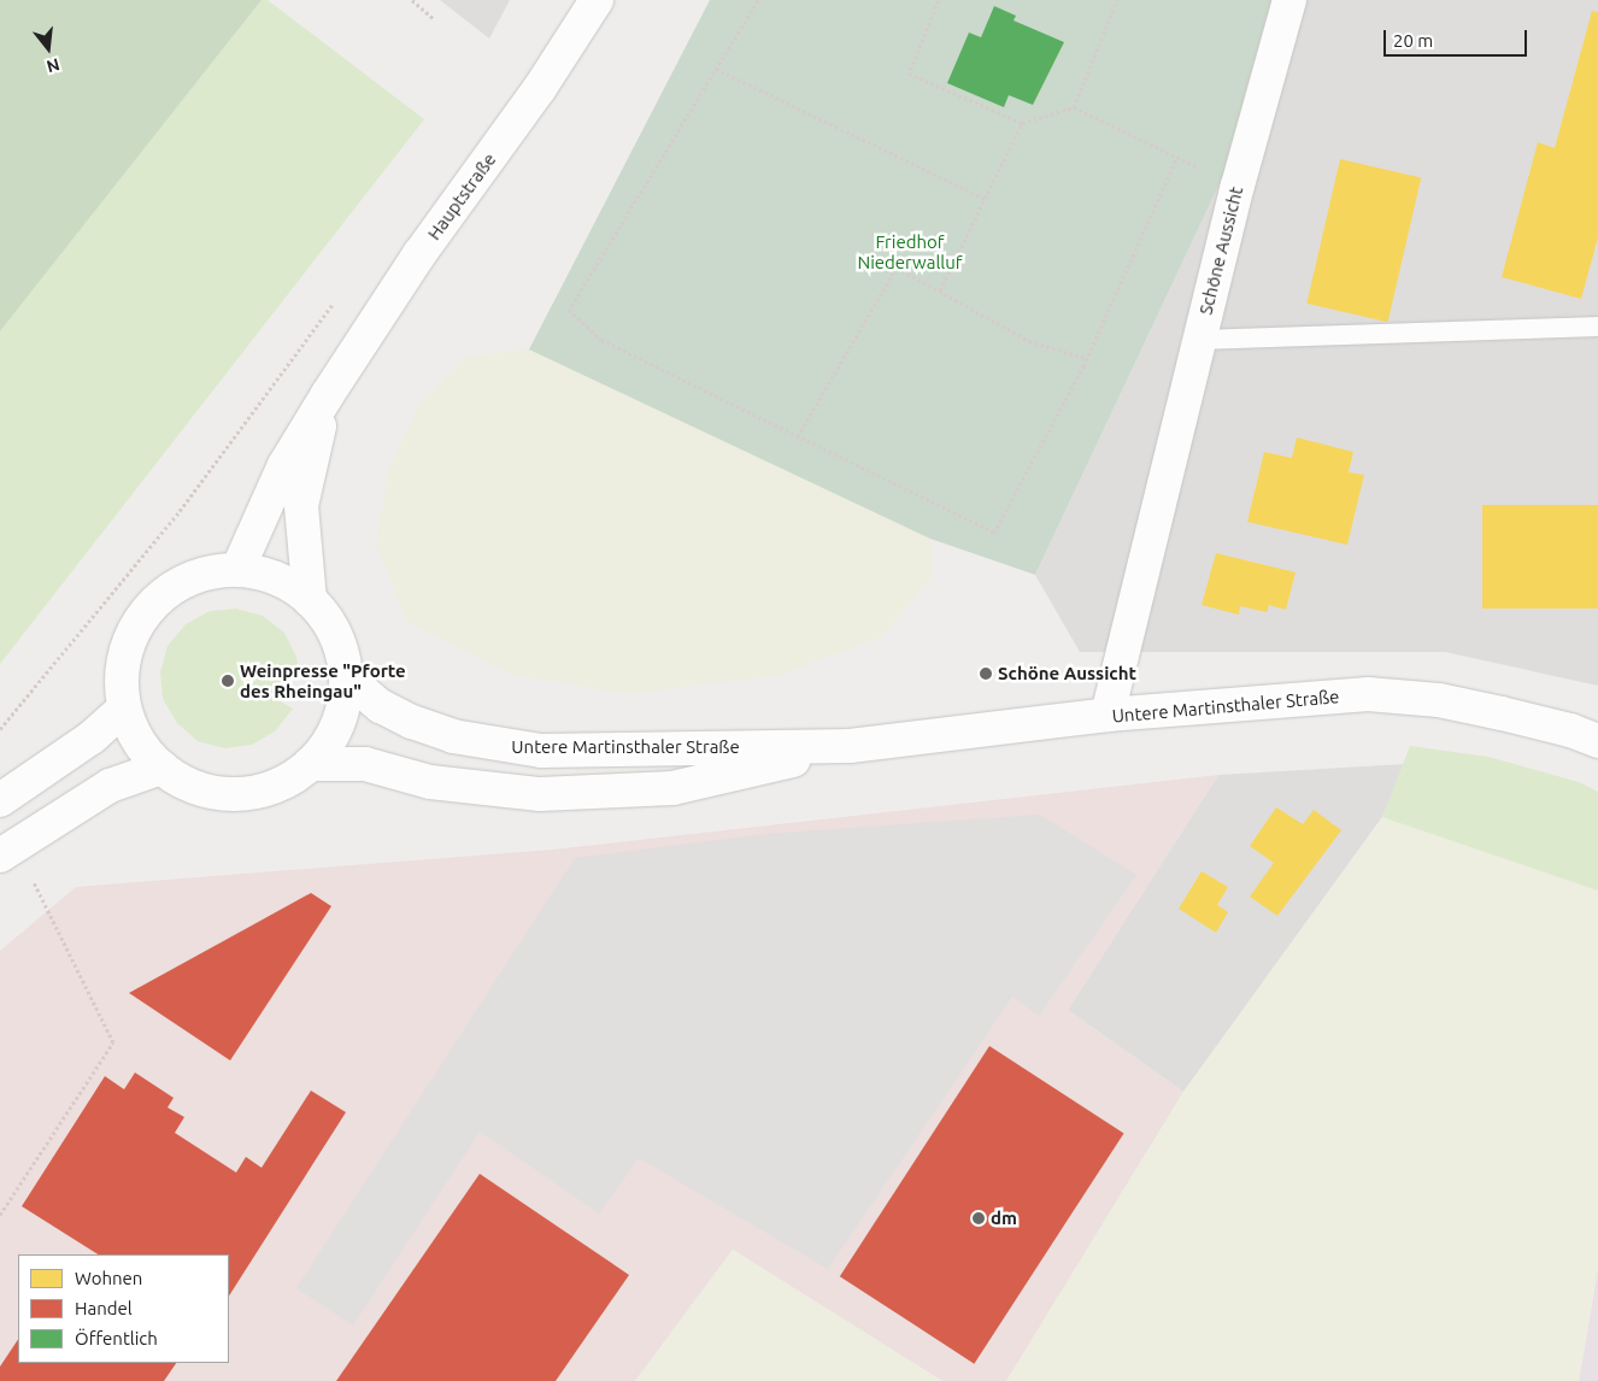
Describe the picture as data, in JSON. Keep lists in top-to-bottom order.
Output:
{
  "streets": {
    "street": ["Hauptstraße", "Schöne Aussicht", "Untere Martinsthaler Straße"]
  },
  "crossings": [
    ["Schöne Aussicht", "Untere Martinsthaler Straße"]
  ],
  "parks": ["Friedhof Niederwalluf"],
  "places": ["Schöne Aussicht", "Weinpresse \"Pforte des Rheingau\"", "dm"],
  "legend": ["Wohnen", "Handel", "Öffentlich"],
  "scale_bar": "20 m",
  "north": "bottom"
}
